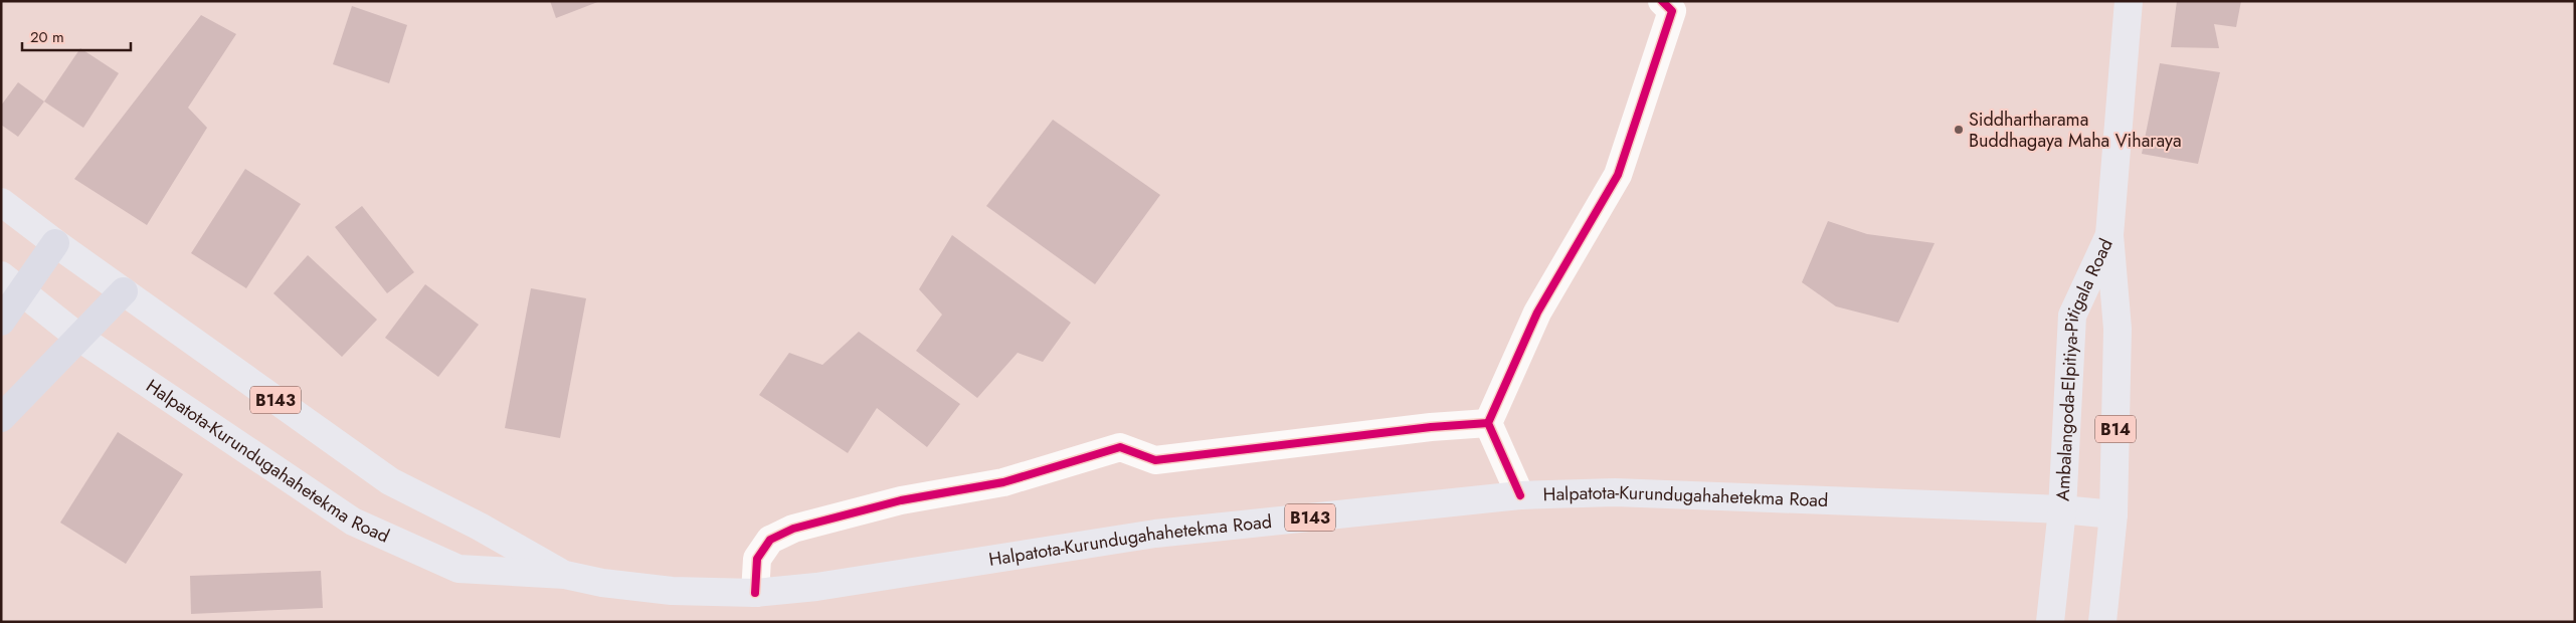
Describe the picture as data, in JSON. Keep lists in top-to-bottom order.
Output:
{
  "streets": {
    "main road": [
      "Ambalangoda-Elpitiya-Pitigala Road",
      "B143",
      "B14",
      "Halpatota-Kurundugahahetekma Road"
    ]
  },
  "crossings": [
    ["Ambalangoda-Elpitiya-Pitigala Road", "B14"],
    ["Ambalangoda-Elpitiya-Pitigala Road", "Halpatota-Kurundugahahetekma Road"]
  ],
  "places": ["Siddhartharama Buddhagaya Maha Viharaya"],
  "scale_bar": "20 m"
}
